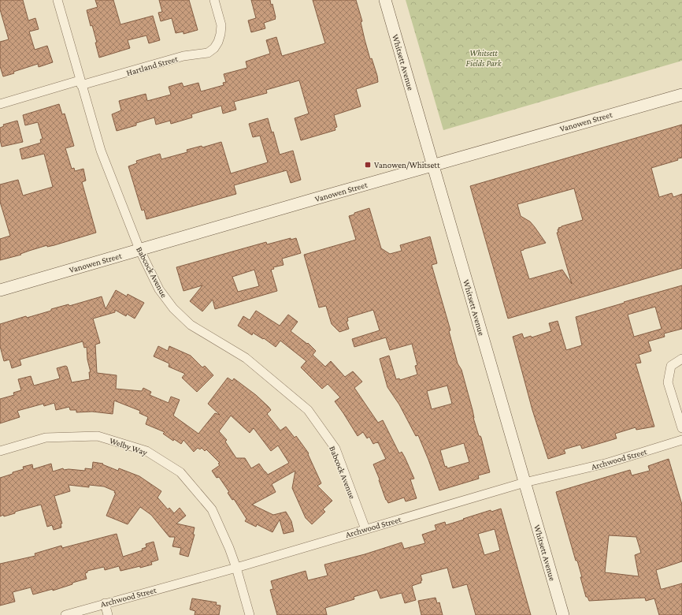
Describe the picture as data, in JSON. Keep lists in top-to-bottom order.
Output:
{
  "streets": {
    "main road": ["Whitsett Avenue", "Vanowen Street"],
    "street": [
      "Hartland Street",
      "Babcock Avenue",
      "Welby Way",
      "Archwood Street"
    ]
  },
  "crossings": [
    ["Whitsett Avenue", "Vanowen Street"],
    ["Whitsett Avenue", "Archwood Street"],
    ["Hartland Street", "Babcock Avenue"],
    ["Vanowen Street", "Babcock Avenue"],
    ["Babcock Avenue", "Archwood Street"],
    ["Welby Way", "Archwood Street"]
  ],
  "parks": ["Whitsett Fields Park"],
  "places": {
    "transit": ["Vanowen/Whitsett"]
  }
}
